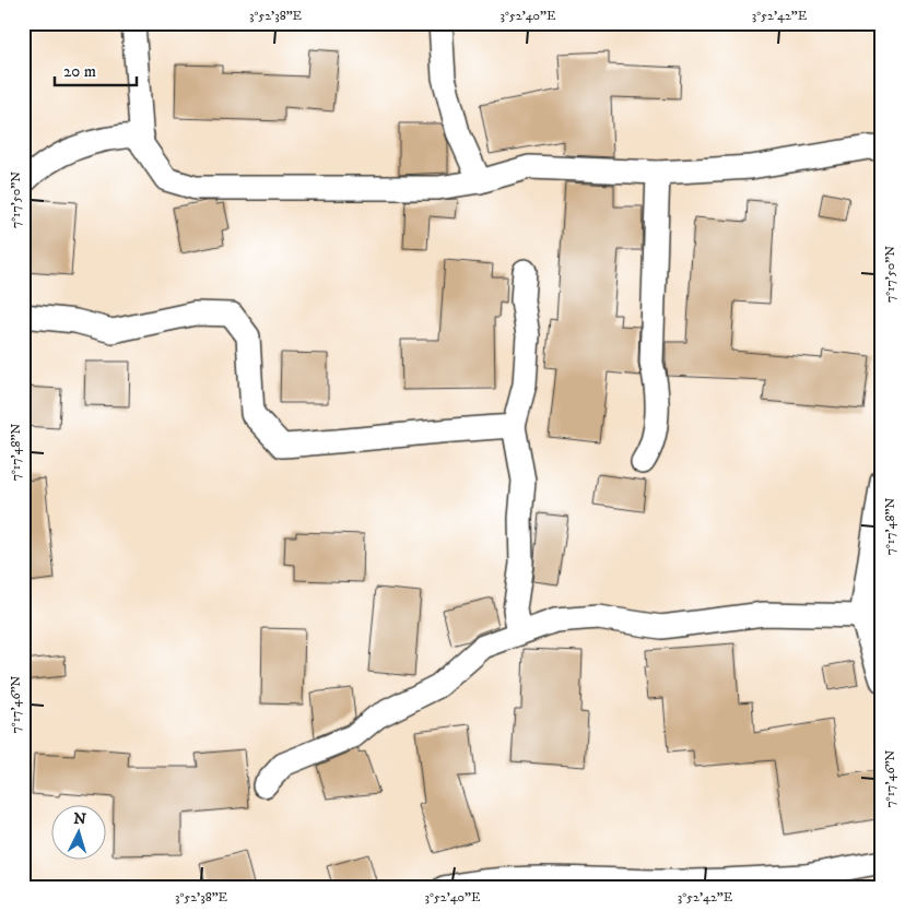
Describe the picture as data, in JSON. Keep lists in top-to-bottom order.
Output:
{
  "scale_bar": "20 m",
  "north": "top",
  "coordinates": [
    "3°52'38\"E",
    "3°52'40\"E",
    "3°52'42\"E",
    "7°17'50\"N",
    "7°17'48\"N",
    "7°17'46\"N"
  ]
}
